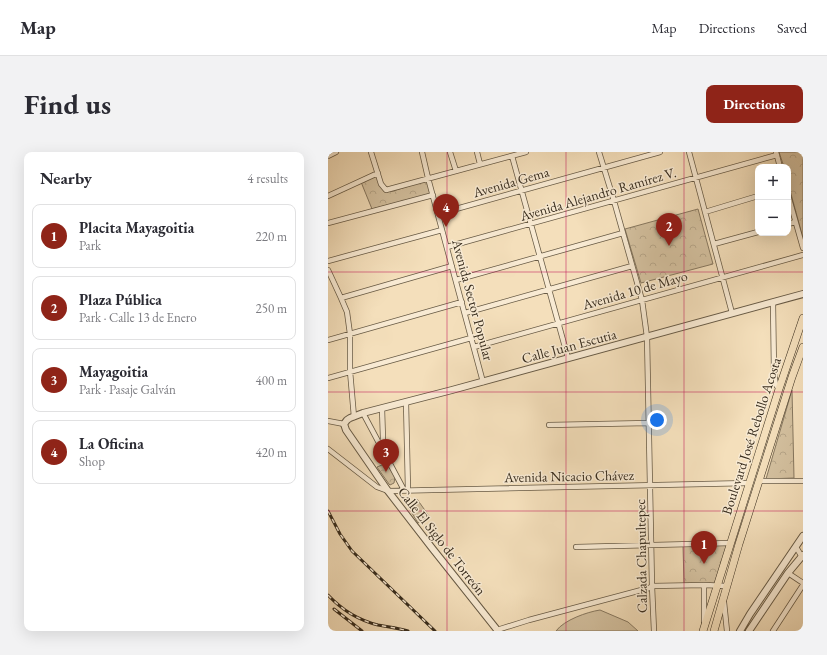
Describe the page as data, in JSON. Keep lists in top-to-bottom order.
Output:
{
  "streets": {
    "main road": ["Boulevard José Rebollo Acosta"],
    "street": [
      "Avenida Gema",
      "Avenida Alejandro Ramírez V.",
      "Avenida 10 de Mayo",
      "Avenida Sector Popular",
      "Calle Juan Escutia",
      "Avenida Nicacio Chávez",
      "Calle El Siglo de Torreón",
      "Calzada Chapultepec"
    ]
  },
  "crossings": [
    ["Avenida Gema", "Avenida Sector Popular"],
    ["Avenida Gema", "Calzada Chapultepec"],
    ["Avenida Alejandro Ramírez V.", "Avenida Sector Popular"],
    ["Avenida Alejandro Ramírez V.", "Calzada Chapultepec"],
    ["Avenida 10 de Mayo", "Avenida Sector Popular"],
    ["Avenida 10 de Mayo", "Calzada Chapultepec"],
    ["Avenida Sector Popular", "Calle Juan Escutia"],
    ["Calle Juan Escutia", "Calle El Siglo de Torreón"],
    ["Calle Juan Escutia", "Calzada Chapultepec"],
    ["Boulevard José Rebollo Acosta", "Avenida Nicacio Chávez"],
    ["Avenida Nicacio Chávez", "Calle El Siglo de Torreón"],
    ["Avenida Nicacio Chávez", "Calzada Chapultepec"]
  ],
  "page": {
    "header": "Map",
    "nav": ["Map", "Directions", "Saved"],
    "buttons": "Directions",
    "title": "Find us",
    "heading": ["Nearby", "4 results"],
    "map_buttons": ["+", "−"],
    "pins": [
      "4",
      "2",
      "3",
      "1"
    ],
    "list": [
      {
        "mark": "1",
        "name": "Placita Mayagoitia",
        "note": "Park",
        "value": "220 m"
      },
      {
        "mark": "2",
        "name": "Plaza Pública",
        "note": "Park · Calle 13 de Enero",
        "value": "250 m"
      },
      {
        "mark": "3",
        "name": "Mayagoitia",
        "note": "Park · Pasaje Galván",
        "value": "400 m"
      },
      {
        "mark": "4",
        "name": "La Oficina",
        "note": "Shop",
        "value": "420 m"
      }
    ]
  }
}
